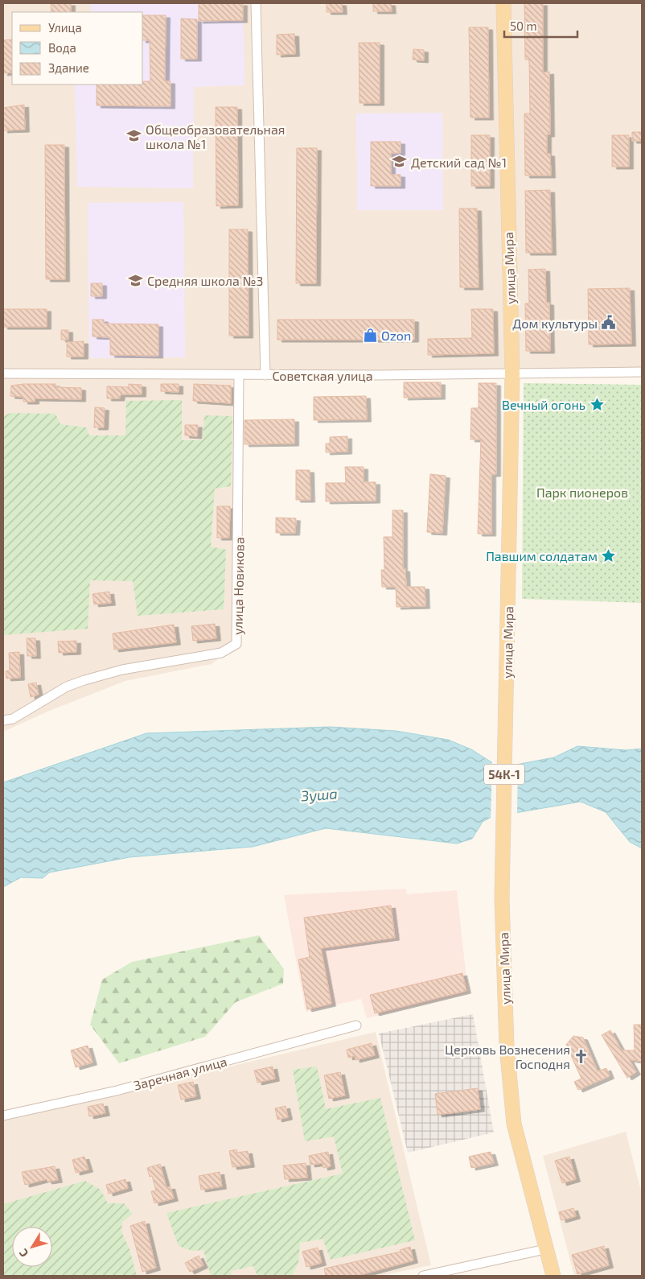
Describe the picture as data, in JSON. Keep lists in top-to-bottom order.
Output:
{
  "streets": {
    "main road": ["улица Мира", "54К-1"],
    "street": ["Советская улица", "улица Новикова", "Заречная улица"]
  },
  "crossings": [
    ["улица Мира", "Советская улица"],
    ["Советская улица", "улица Новикова"]
  ],
  "water": ["Зуша"],
  "parks": ["Парк пионеров"],
  "places": {
    "school or university": ["Общеобразовательная школа №1", "Детский сад №1", "Средняя школа №3"],
    "public building": ["Дом культуры"],
    "shop": ["Ozon"],
    "place": ["Вечный огонь", "Павшим солдатам"],
    "church": ["Церковь Вознесения Господня"]
  },
  "legend": ["Улица", "Вода", "Здание"],
  "scale_bar": "50 m",
  "north": "bottom left"
}
